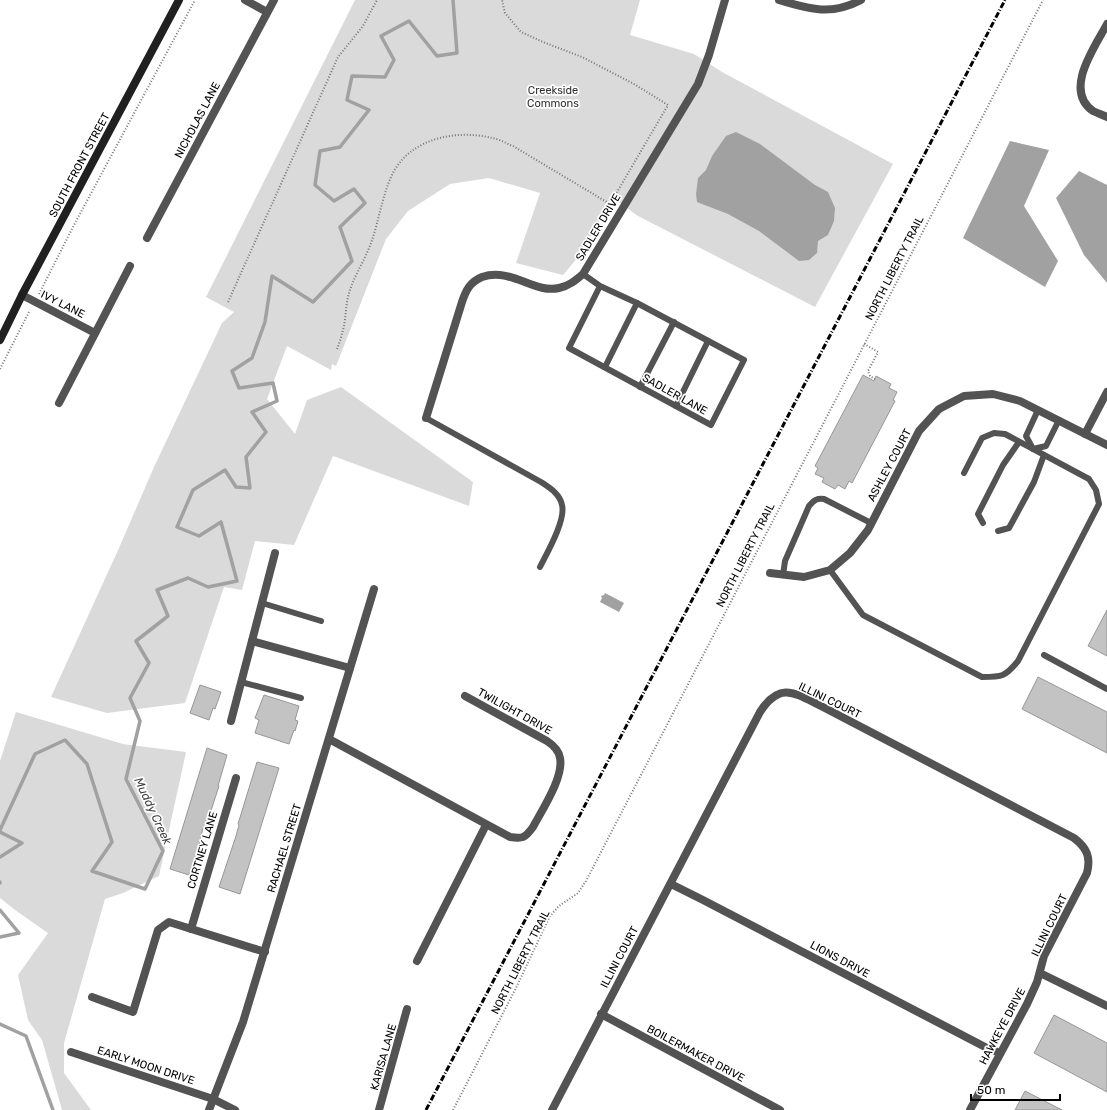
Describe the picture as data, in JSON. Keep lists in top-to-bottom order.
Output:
{
  "streets": {
    "street": [
      "NICHOLAS LANE",
      "SOUTH FRONT STREET",
      "SADLER DRIVE",
      "IVY LANE",
      "ASHLEY COURT",
      "ILLINI COURT",
      "TWILIGHT DRIVE",
      "RACHAEL STREET",
      "CORTNEY LANE",
      "LIONS DRIVE",
      "HAWKEYE DRIVE",
      "BOILERMAKER DRIVE",
      "KARISA LANE",
      "EARLY MOON DRIVE"
    ],
    "lane": ["SADLER LANE"],
    "path": ["NORTH LIBERTY TRAIL"]
  },
  "crossings": [
    ["SOUTH FRONT STREET", "IVY LANE"],
    ["SADLER DRIVE", "SADLER LANE"],
    ["ILLINI COURT", "LIONS DRIVE"],
    ["ILLINI COURT", "HAWKEYE DRIVE"],
    ["ILLINI COURT", "BOILERMAKER DRIVE"],
    ["TWILIGHT DRIVE", "RACHAEL STREET"],
    ["RACHAEL STREET", "EARLY MOON DRIVE"],
    ["LIONS DRIVE", "HAWKEYE DRIVE"]
  ],
  "water": ["Muddy Creek"],
  "parks": ["Creekside Commons"],
  "scale_bar": "50 m"
}
